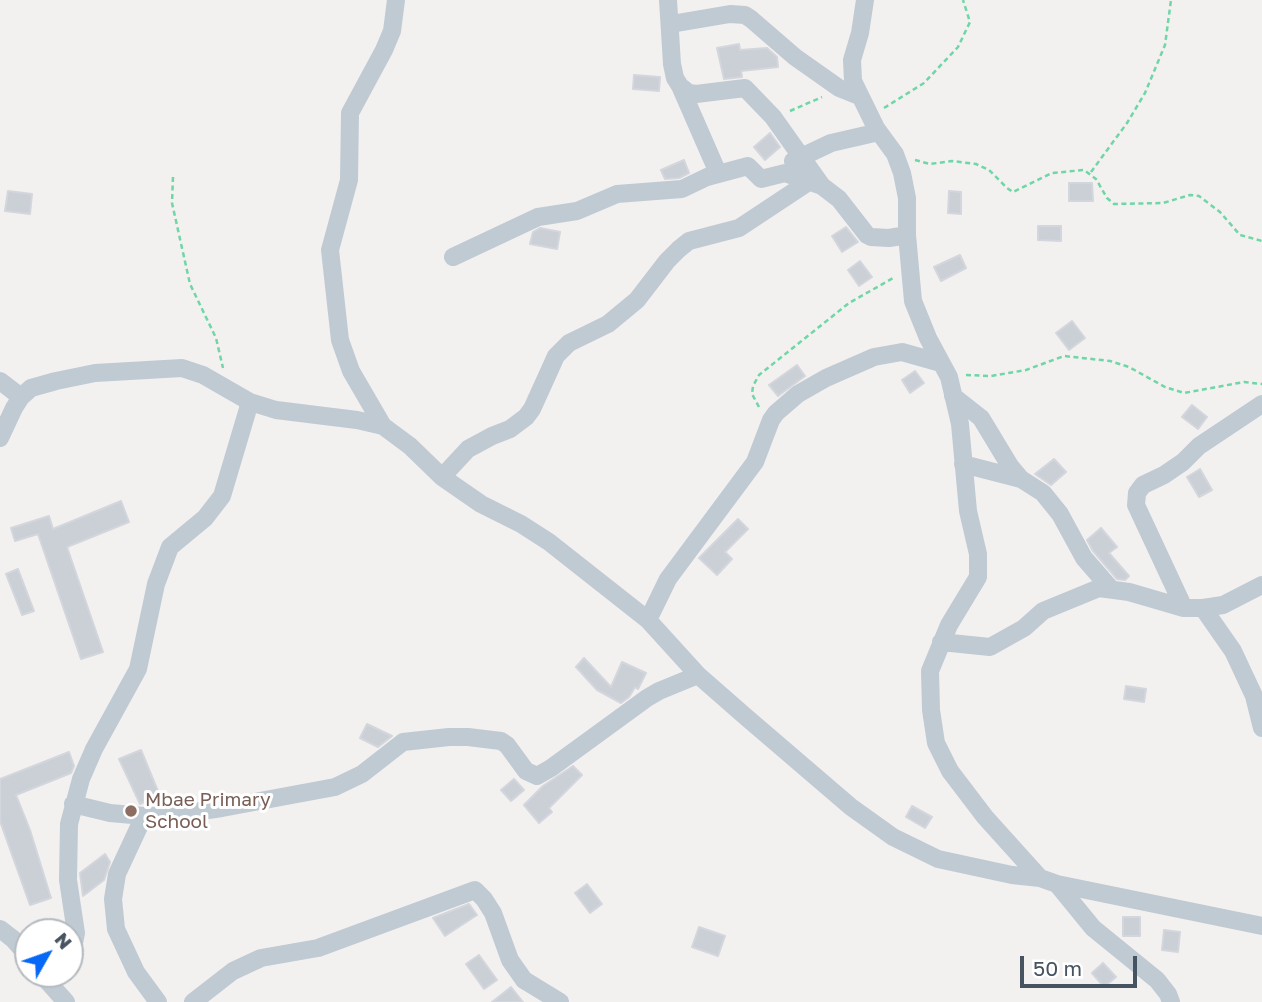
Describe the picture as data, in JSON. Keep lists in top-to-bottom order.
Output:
{
  "places": ["Mbae Primary School"],
  "scale_bar": "50 m",
  "north": "top right"
}
